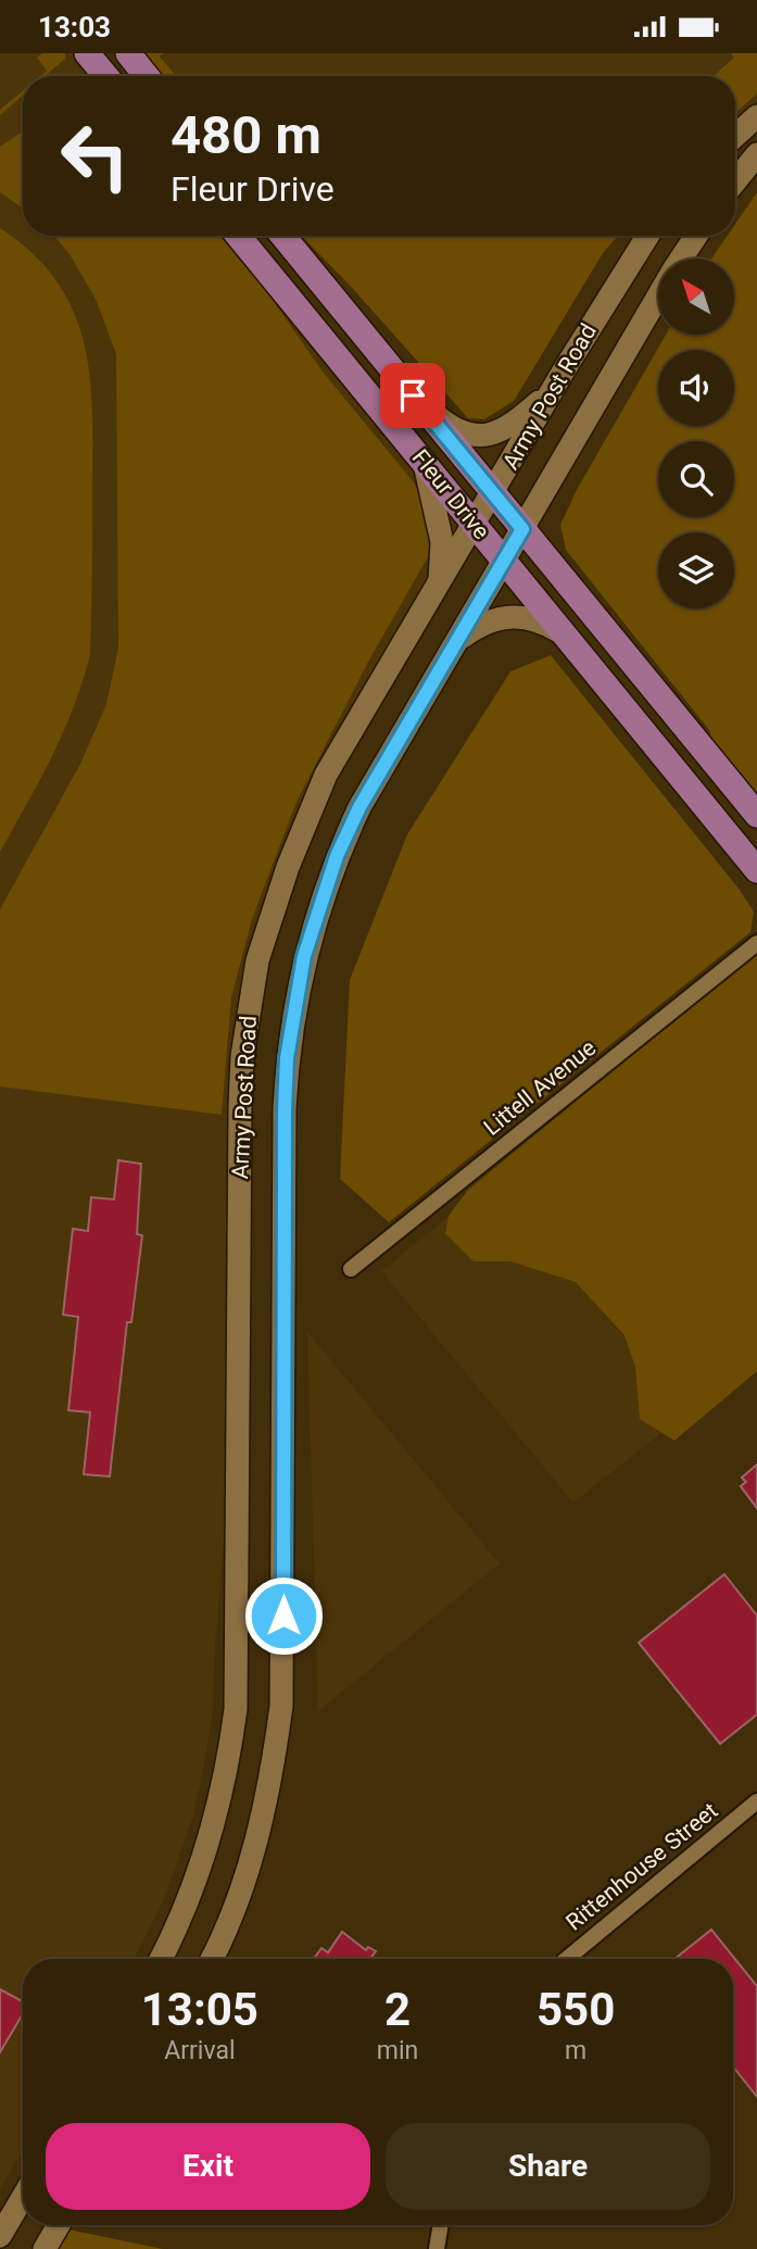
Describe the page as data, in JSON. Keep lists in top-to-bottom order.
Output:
{
  "streets": {
    "main road": ["Army Post Road", "Fleur Drive"],
    "street": ["Littell Avenue", "Rittenhouse Street"]
  },
  "crossings": [
    ["Army Post Road", "Fleur Drive"]
  ],
  "north": "top left",
  "page": {
    "status": "13:03",
    "turn": ["480 m", "Fleur Drive"],
    "eta": [
      "13:05",
      "Arrival",
      "2",
      "min",
      "550",
      "m"
    ],
    "buttons": ["Exit", "Share"]
  }
}
